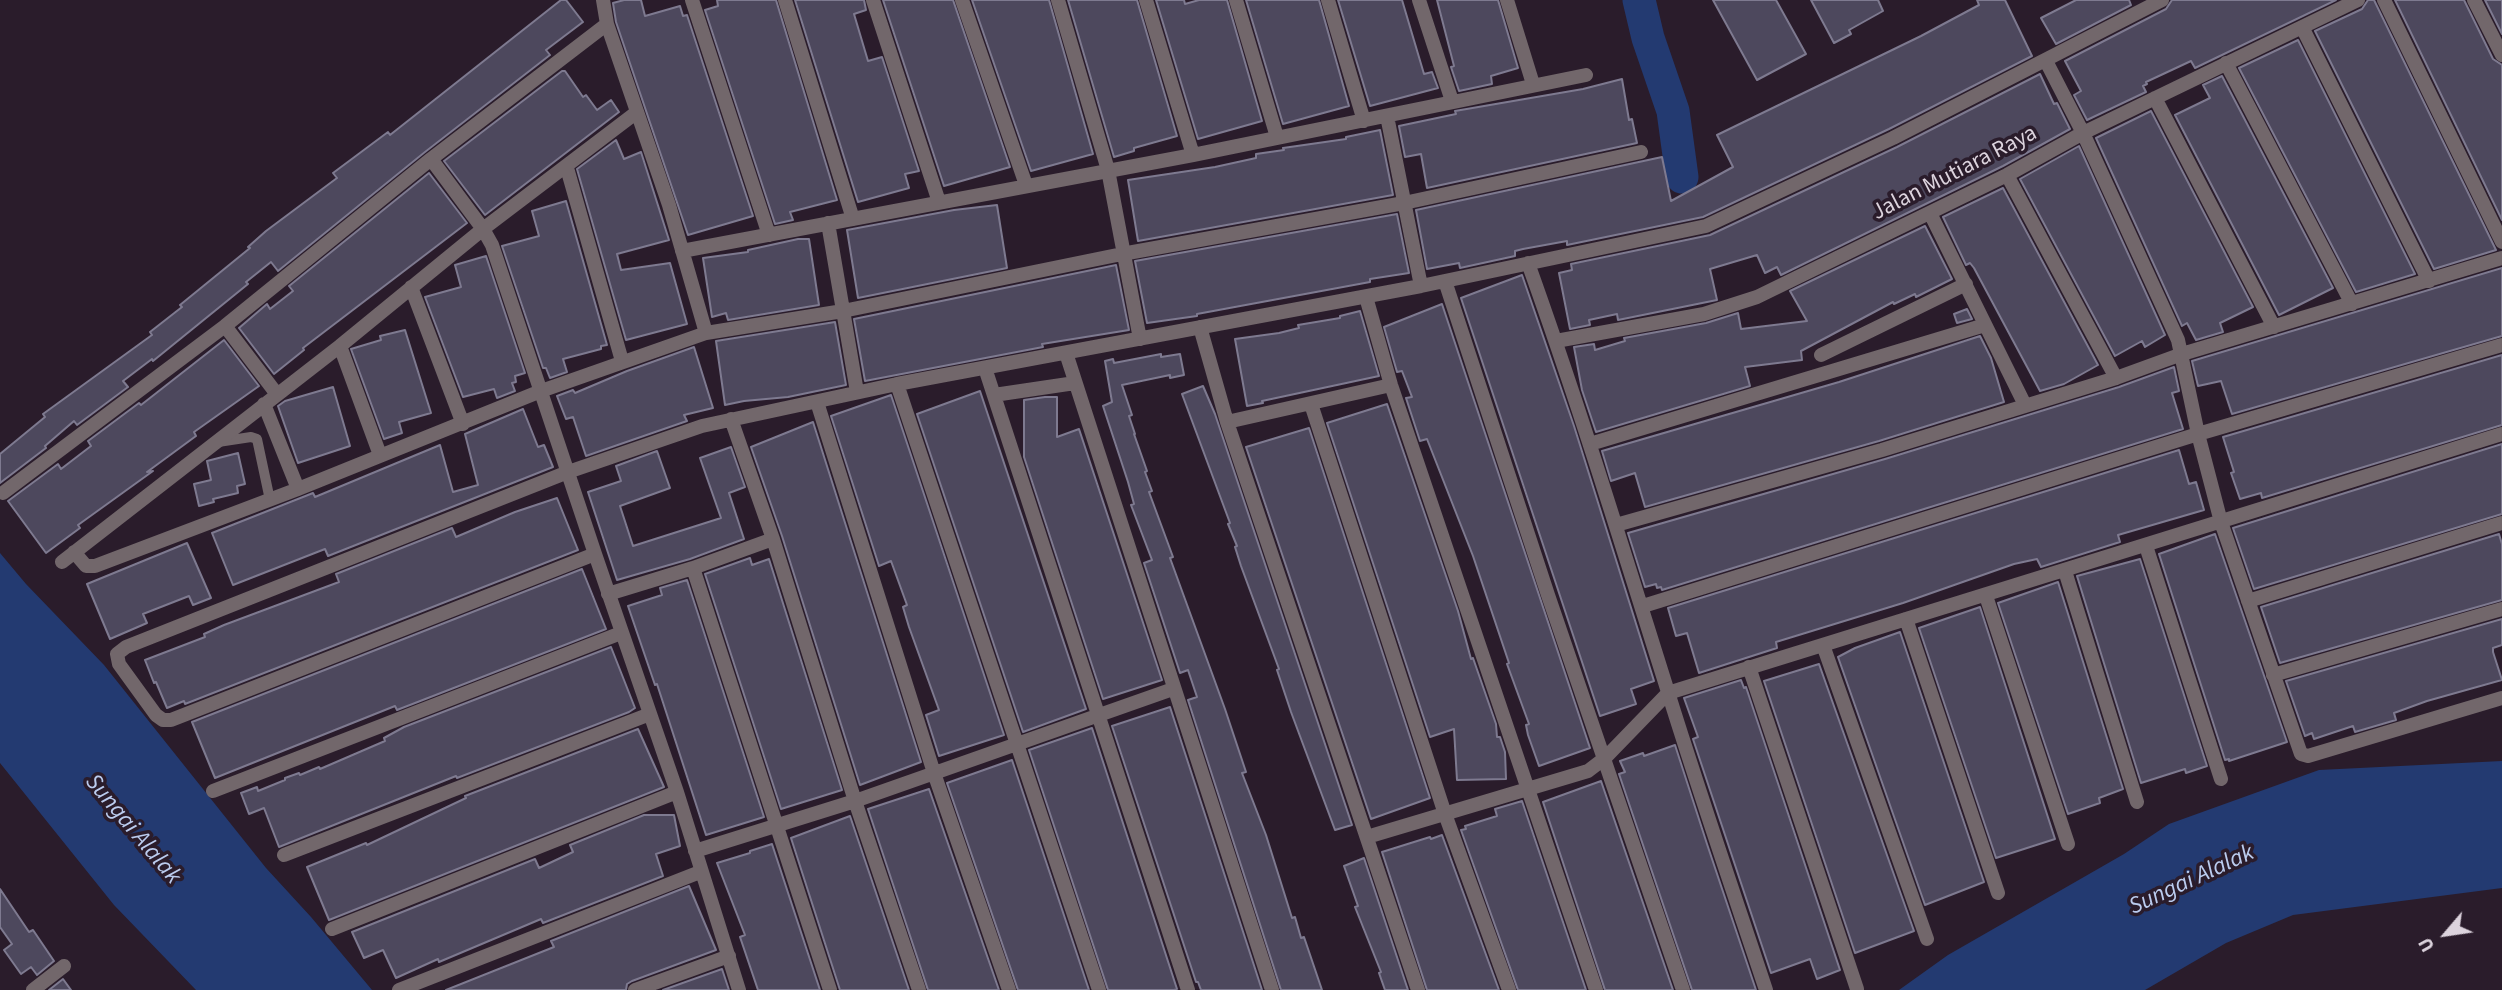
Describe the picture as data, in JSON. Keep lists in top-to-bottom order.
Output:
{
  "streets": {
    "street": ["Jalan Mutiara Raya"]
  },
  "water": ["Sungai Alalak"],
  "north": "bottom left"
}
